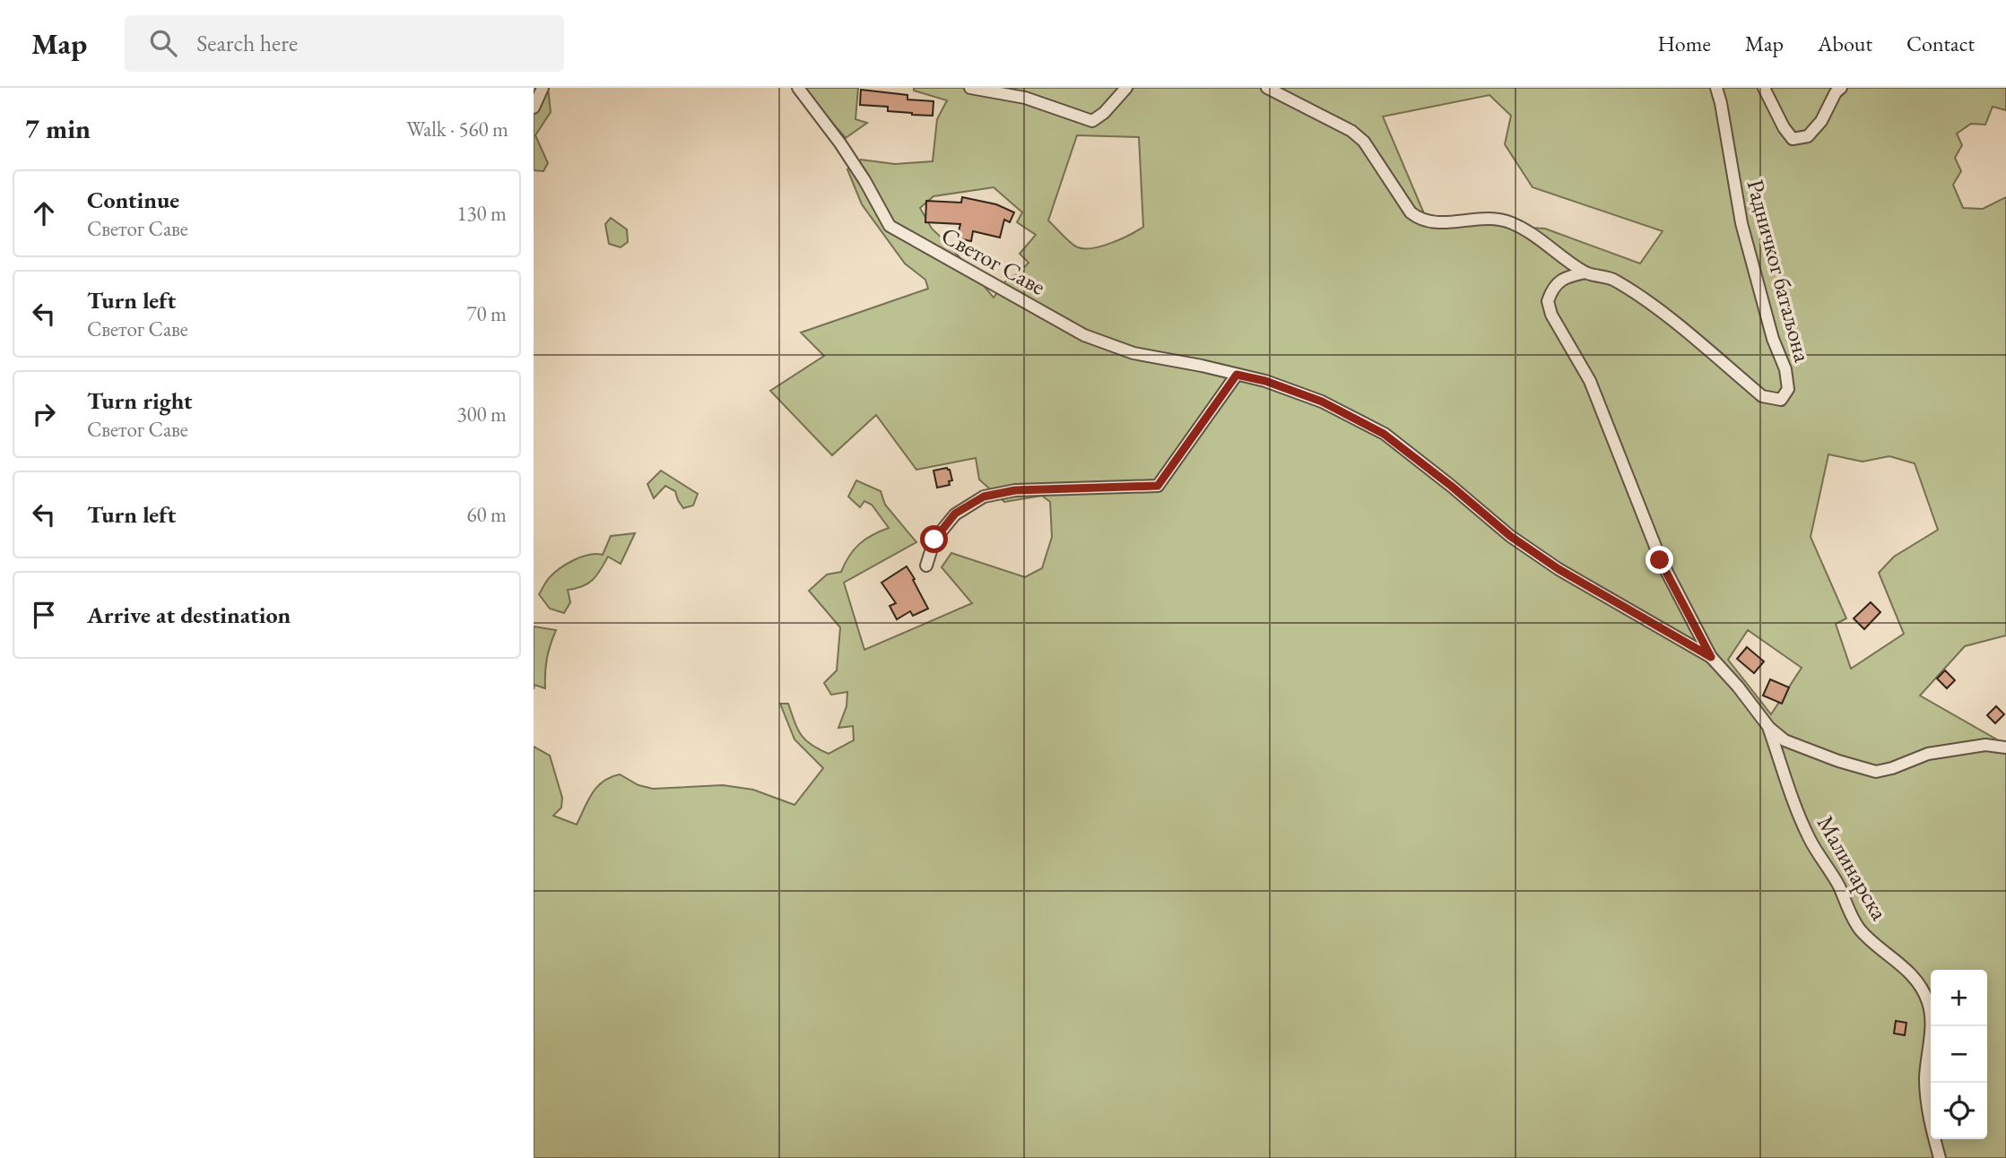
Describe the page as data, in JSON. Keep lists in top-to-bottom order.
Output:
{
  "streets": {
    "street": ["Светог Саве", "Радничког батаљона", "Малинарска"]
  },
  "crossings": [
    ["Светог Саве", "Малинарска"]
  ],
  "page": {
    "header": "Map",
    "search": "Search here",
    "nav": [
      "Home",
      "Map",
      "About",
      "Contact"
    ],
    "heading": ["7 min", "Walk · 560 m"],
    "list": [
      ["Continue", "Светог Саве", "130 m"],
      ["Turn left", "Светог Саве", "70 m"],
      ["Turn right", "Светог Саве", "300 m"],
      ["Turn left", "60 m"],
      "Arrive at destination"
    ],
    "map_buttons": ["+", "−"]
  }
}
